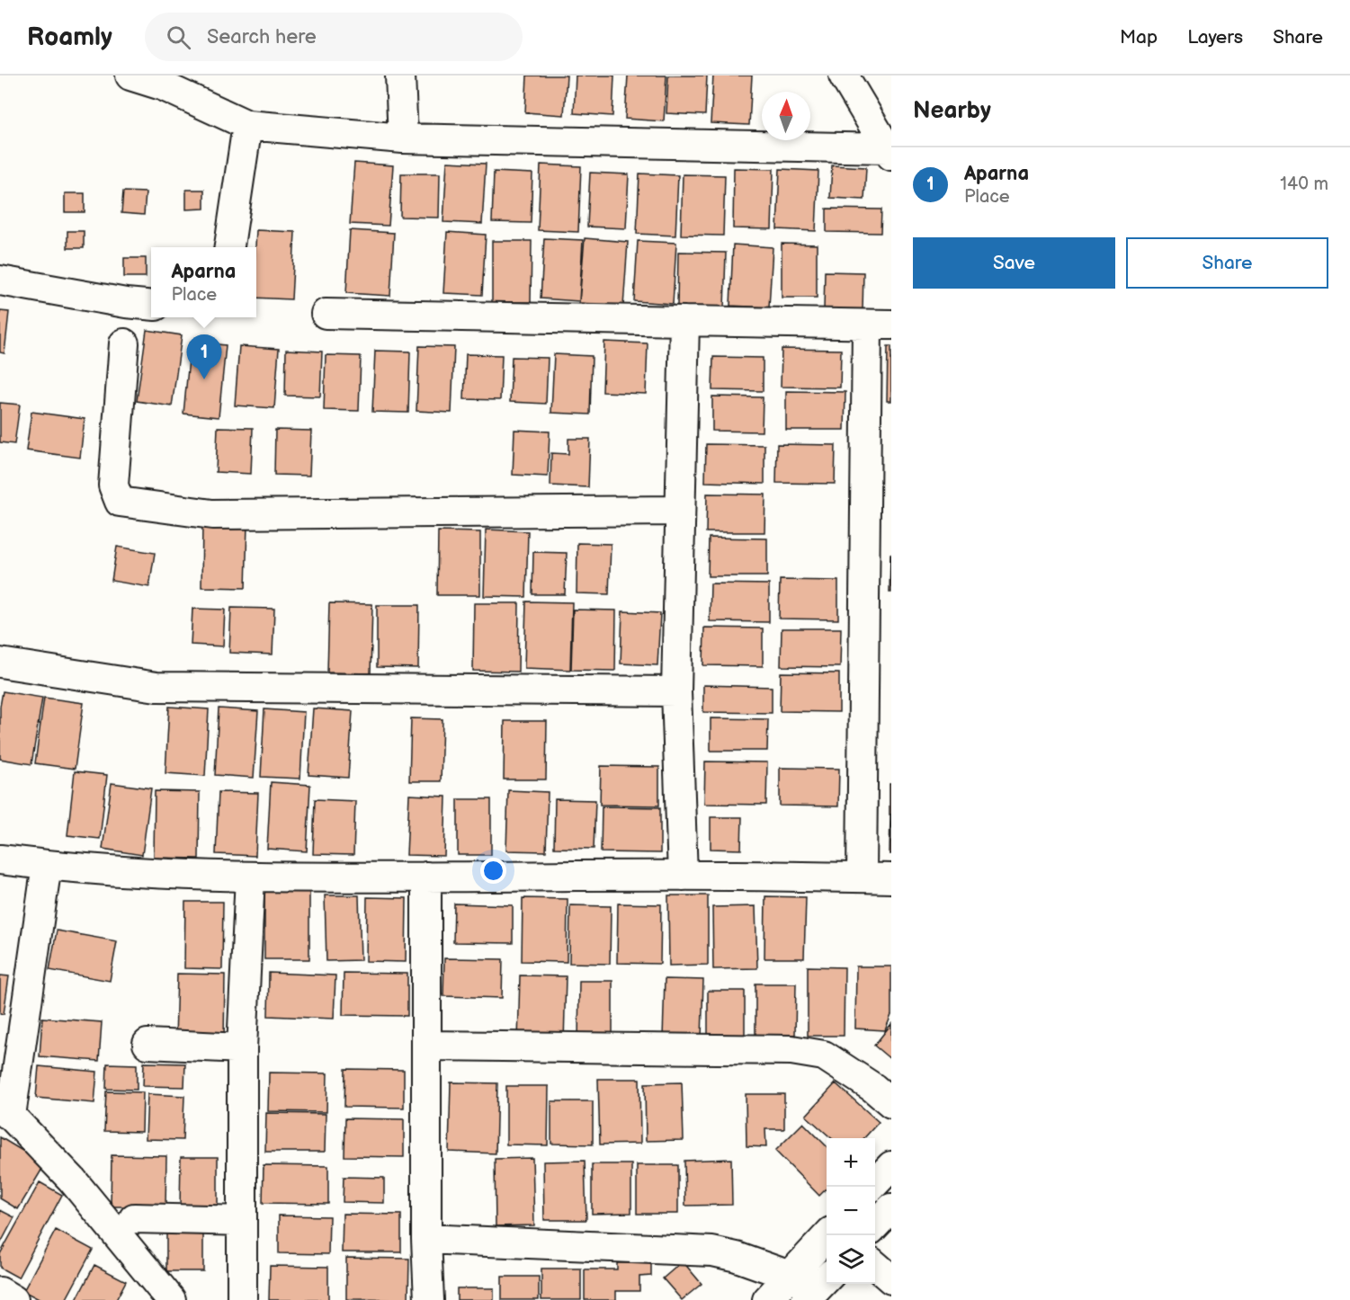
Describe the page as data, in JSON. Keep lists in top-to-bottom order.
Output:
{
  "north": "top",
  "page": {
    "header": "Roamly",
    "search": "Search here",
    "nav": ["Map", "Layers", "Share"],
    "heading": "Nearby",
    "list": [
      {
        "mark": "1",
        "name": "Aparna",
        "note": "Place",
        "value": "140 m"
      }
    ],
    "buttons": ["Save", "Share"],
    "popup": ["Aparna", "Place"],
    "pins": "1",
    "map_buttons": ["+", "−"]
  }
}
